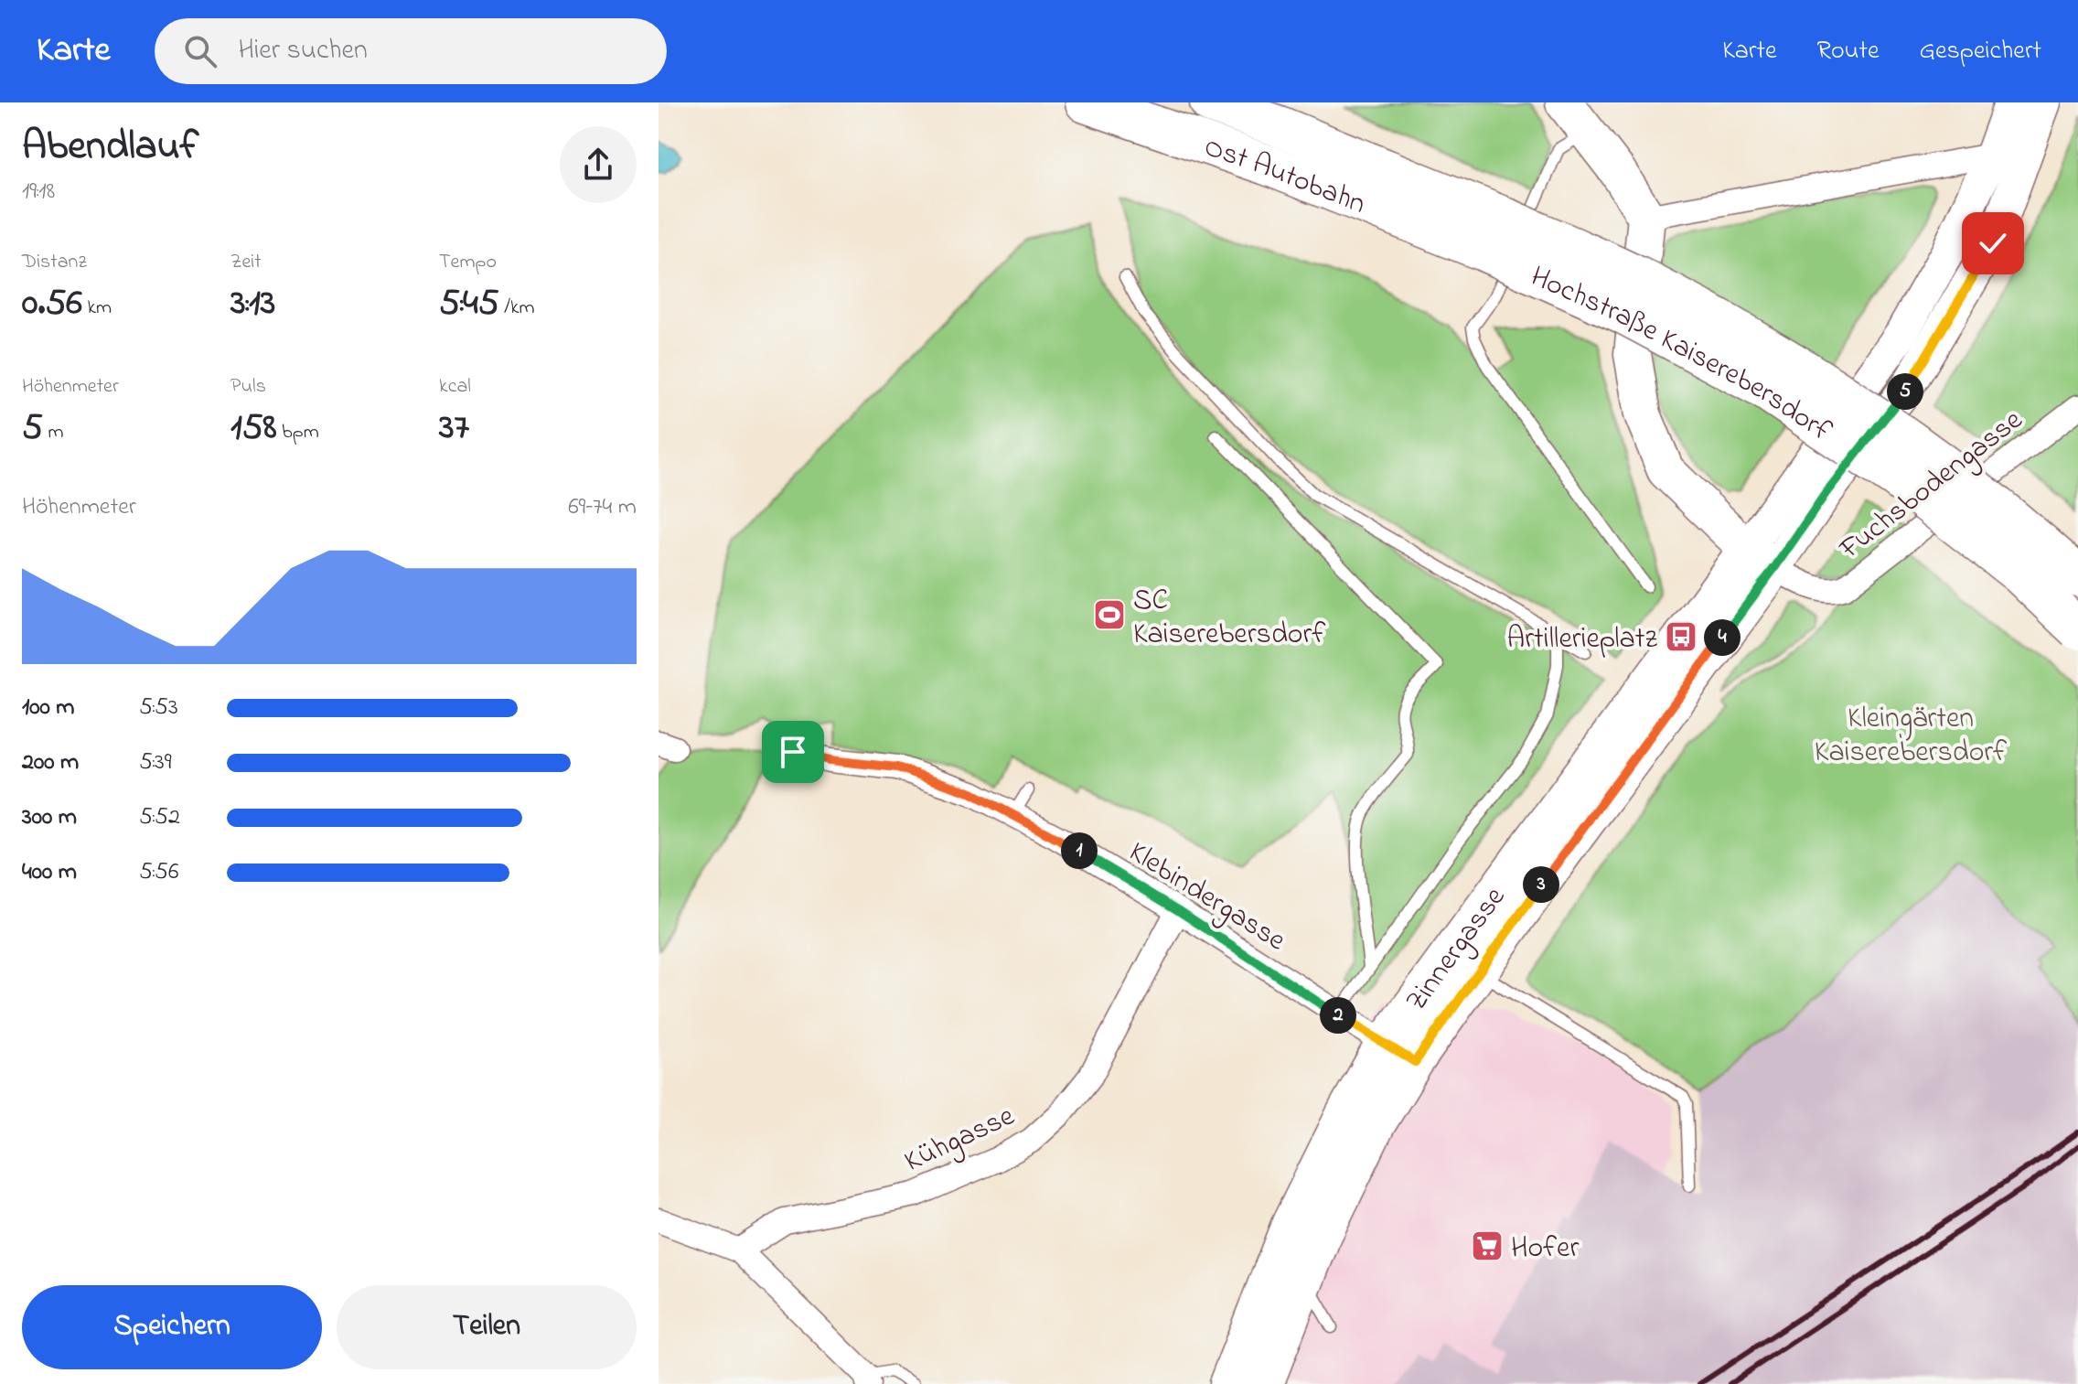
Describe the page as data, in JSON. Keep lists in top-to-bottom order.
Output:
{
  "streets": {
    "highway": ["Ost Autobahn", "Hochstraße Kaiserebersdorf"],
    "main road": ["Zinnergasse"],
    "street": ["Fuchsbodengasse", "Klebindergasse", "Kühgasse"]
  },
  "crossings": [
    ["Ost Autobahn", "Hochstraße Kaiserebersdorf"],
    ["Fuchsbodengasse", "Zinnergasse"],
    ["Klebindergasse", "Zinnergasse"],
    ["Klebindergasse", "Kühgasse"]
  ],
  "parks": ["Kleingärten Kaiserebersdorf"],
  "places": {
    "sports": ["SC Kaiserebersdorf"],
    "bus stop": ["Artillerieplatz"],
    "supermarket": ["Hofer"]
  },
  "page": {
    "header": "Karte",
    "search": "Hier suchen",
    "nav": ["Karte", "Route", "Gespeichert"],
    "heading": ["Abendlauf", "19:18"],
    "stats": [
      ["Distanz", "0.56 km"],
      ["Zeit", "3:13"],
      ["Tempo", "5:45 /km"],
      ["Höhenmeter", "5 m"],
      ["Puls", "158 bpm"],
      ["kcal", "37"]
    ],
    "pins": [
      "5",
      "4",
      "1",
      "3",
      "2"
    ],
    "chart": ["Höhenmeter", "69–74 m"],
    "list": [
      {
        "name": "100 m",
        "note": "5:53"
      },
      {
        "name": "200 m",
        "note": "5:39"
      },
      {
        "name": "300 m",
        "note": "5:52"
      },
      {
        "name": "400 m",
        "note": "5:56"
      }
    ],
    "buttons": ["Speichern", "Teilen"]
  }
}
